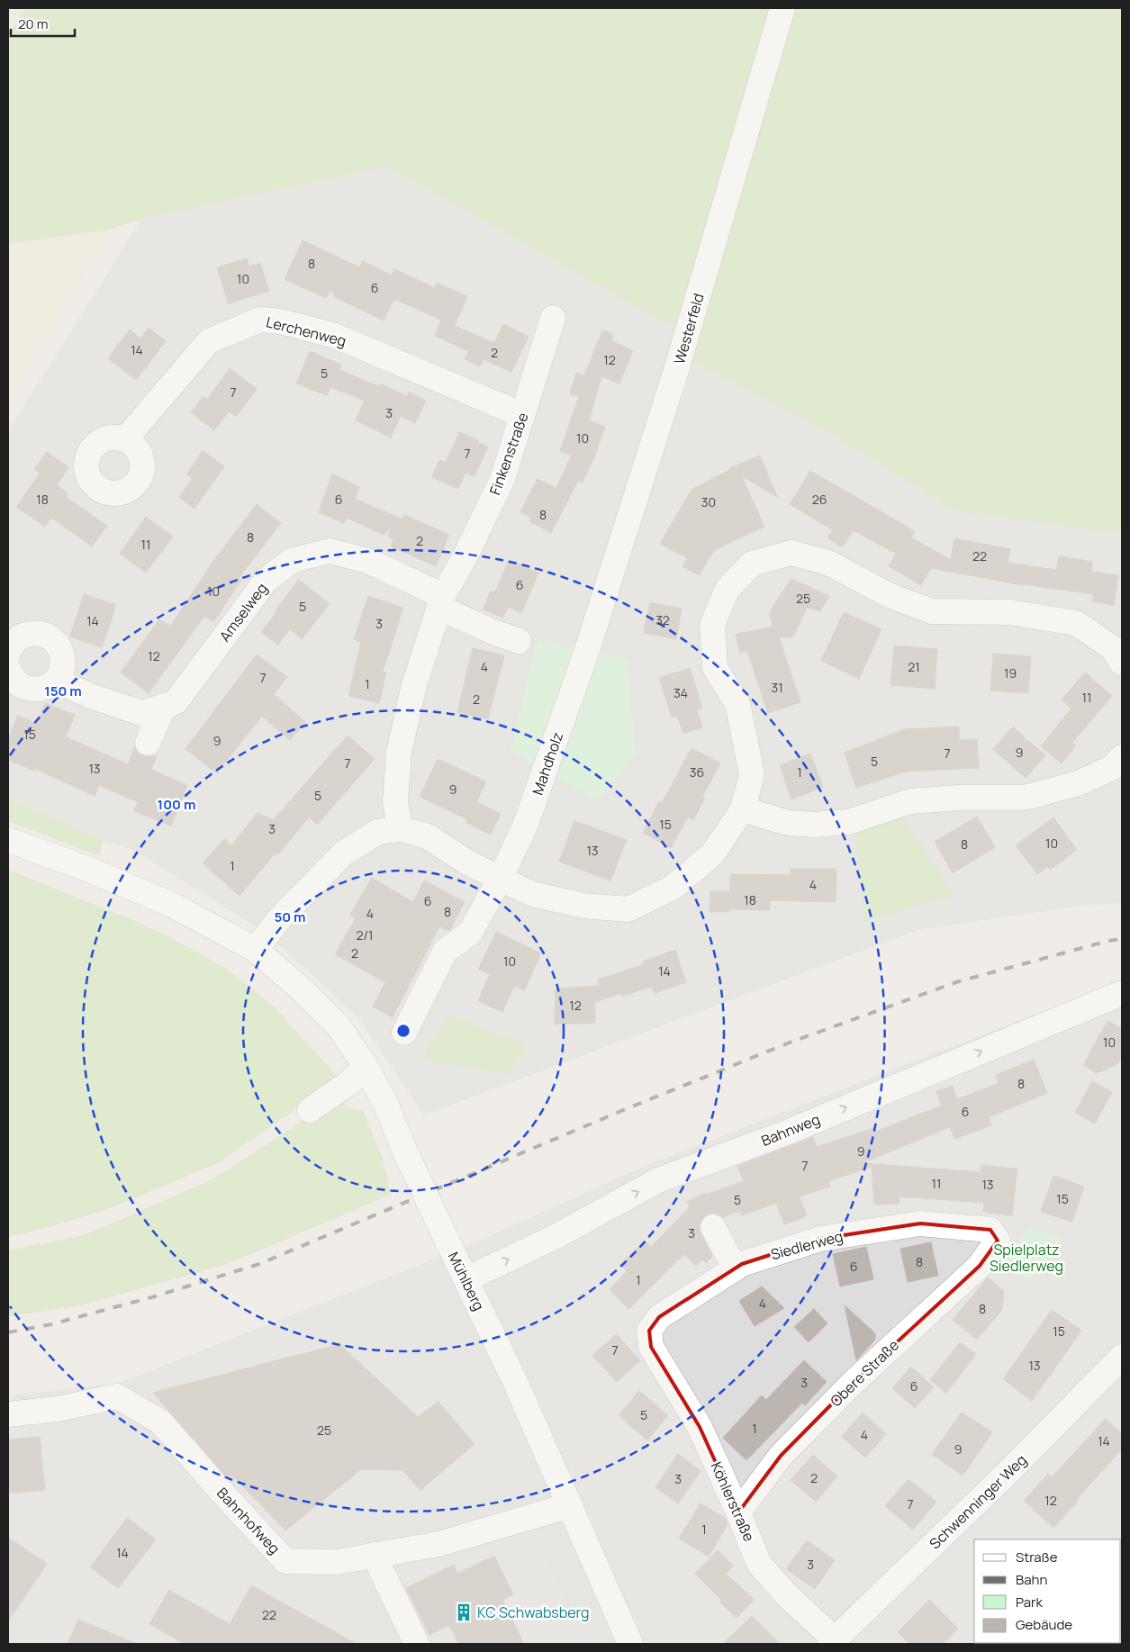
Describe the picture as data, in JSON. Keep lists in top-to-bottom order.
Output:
{
  "streets": {
    "street": [
      "Westerfeld",
      "Lerchenweg",
      "Finkenstraße",
      "Amselweg",
      "Mahdholz",
      "Bahnweg",
      "Siedlerweg",
      "Mühlberg",
      "Obere Straße",
      "Köhlerstraße",
      "Schwenninger Weg",
      "Bahnhofweg"
    ]
  },
  "crossings": [
    ["Westerfeld", "Mahdholz"],
    ["Lerchenweg", "Finkenstraße"],
    ["Finkenstraße", "Amselweg"],
    ["Bahnweg", "Mühlberg"],
    ["Siedlerweg", "Obere Straße"],
    ["Siedlerweg", "Köhlerstraße"],
    ["Mühlberg", "Bahnhofweg"],
    ["Obere Straße", "Köhlerstraße"],
    ["Köhlerstraße", "Schwenninger Weg"]
  ],
  "one_way": ["Bahnweg"],
  "parks": ["Spielplatz Siedlerweg"],
  "places": {
    "building": ["KC Schwabsberg"]
  },
  "house_numbers": [
    "8",
    "10",
    "6",
    "14",
    "2",
    "12",
    "5",
    "7",
    "3",
    "10",
    "7",
    "18",
    "6",
    "26",
    "30",
    "8",
    "8",
    "2",
    "11",
    "22",
    "6",
    "10",
    "25",
    "5",
    "32",
    "14",
    "3",
    "12",
    "4",
    "21",
    "19",
    "7",
    "1",
    "31",
    "34",
    "11",
    "2",
    "15",
    "9",
    "9",
    "7",
    "5",
    "7",
    "13",
    "36",
    "1",
    "9",
    "5",
    "15",
    "3",
    "10",
    "8",
    "13",
    "1",
    "4",
    "18",
    "6",
    "8",
    "4",
    "2/1",
    "2",
    "10",
    "14",
    "12",
    "10",
    "8",
    "6",
    "9",
    "7",
    "11",
    "13",
    "15",
    "5",
    "3",
    "8",
    "6",
    "1",
    "4",
    "8",
    "15",
    "7",
    "13",
    "3",
    "6",
    "5",
    "1",
    "25",
    "4",
    "14",
    "9",
    "2",
    "3",
    "12",
    "7",
    "1",
    "14",
    "3",
    "22"
  ],
  "legend": [
    "Straße",
    "Bahn",
    "Park",
    "Gebäude"
  ],
  "scale_bar": "20 m",
  "rings": ["150 m", "100 m", "50 m"]
}
